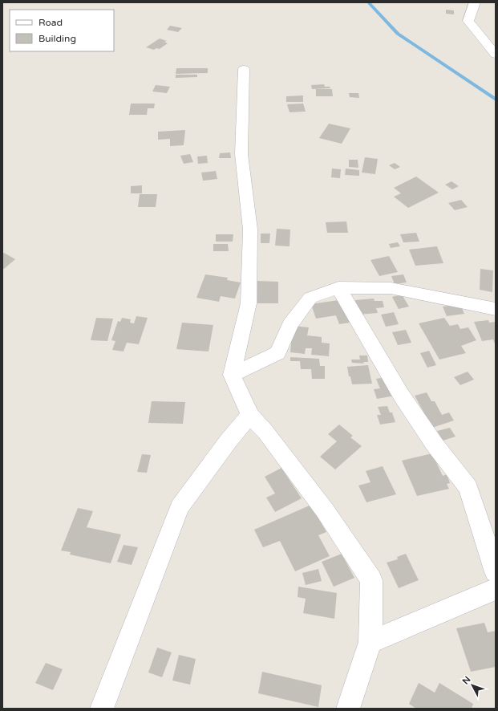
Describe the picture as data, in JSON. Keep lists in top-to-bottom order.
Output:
{
  "legend": ["Road", "Building"],
  "north": "top left"
}
